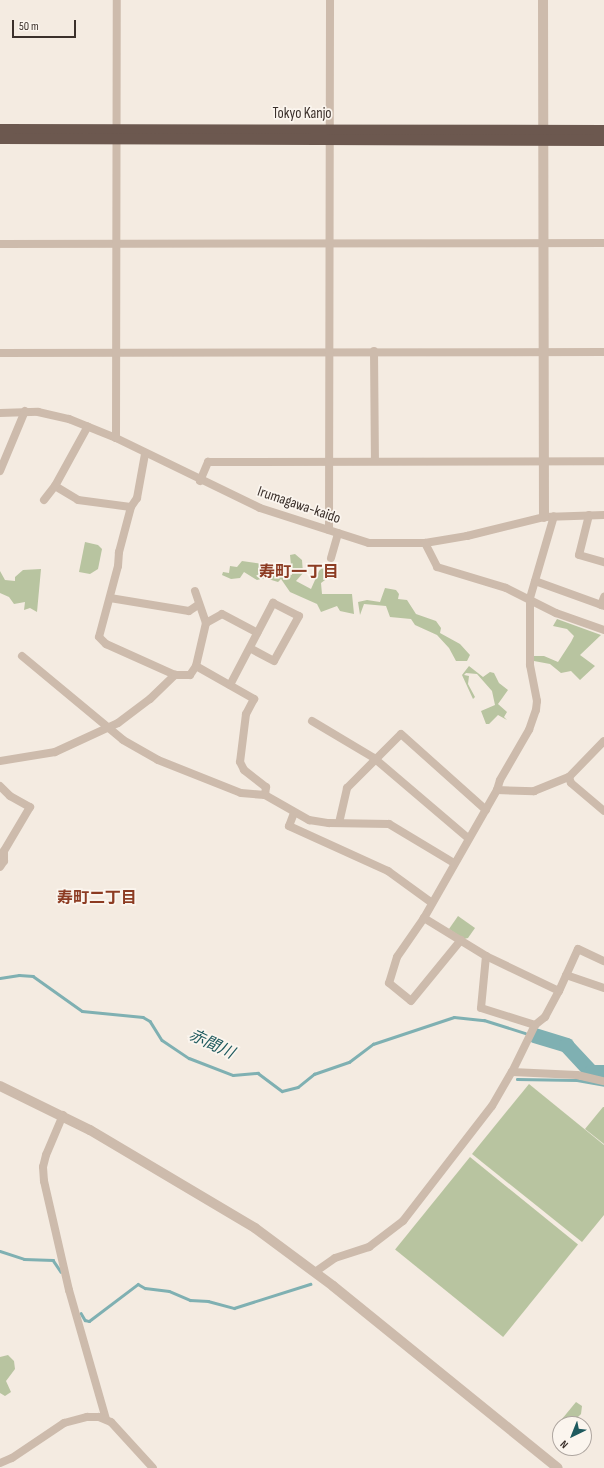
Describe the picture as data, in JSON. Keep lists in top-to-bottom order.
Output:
{
  "streets": {
    "highway": ["Tokyo Kanjo"],
    "street": ["Irumagawa-kaido"]
  },
  "districts": ["寿町一丁目", "寿町二丁目"],
  "water": ["赤間川"],
  "scale_bar": "50 m",
  "north": "bottom left"
}
